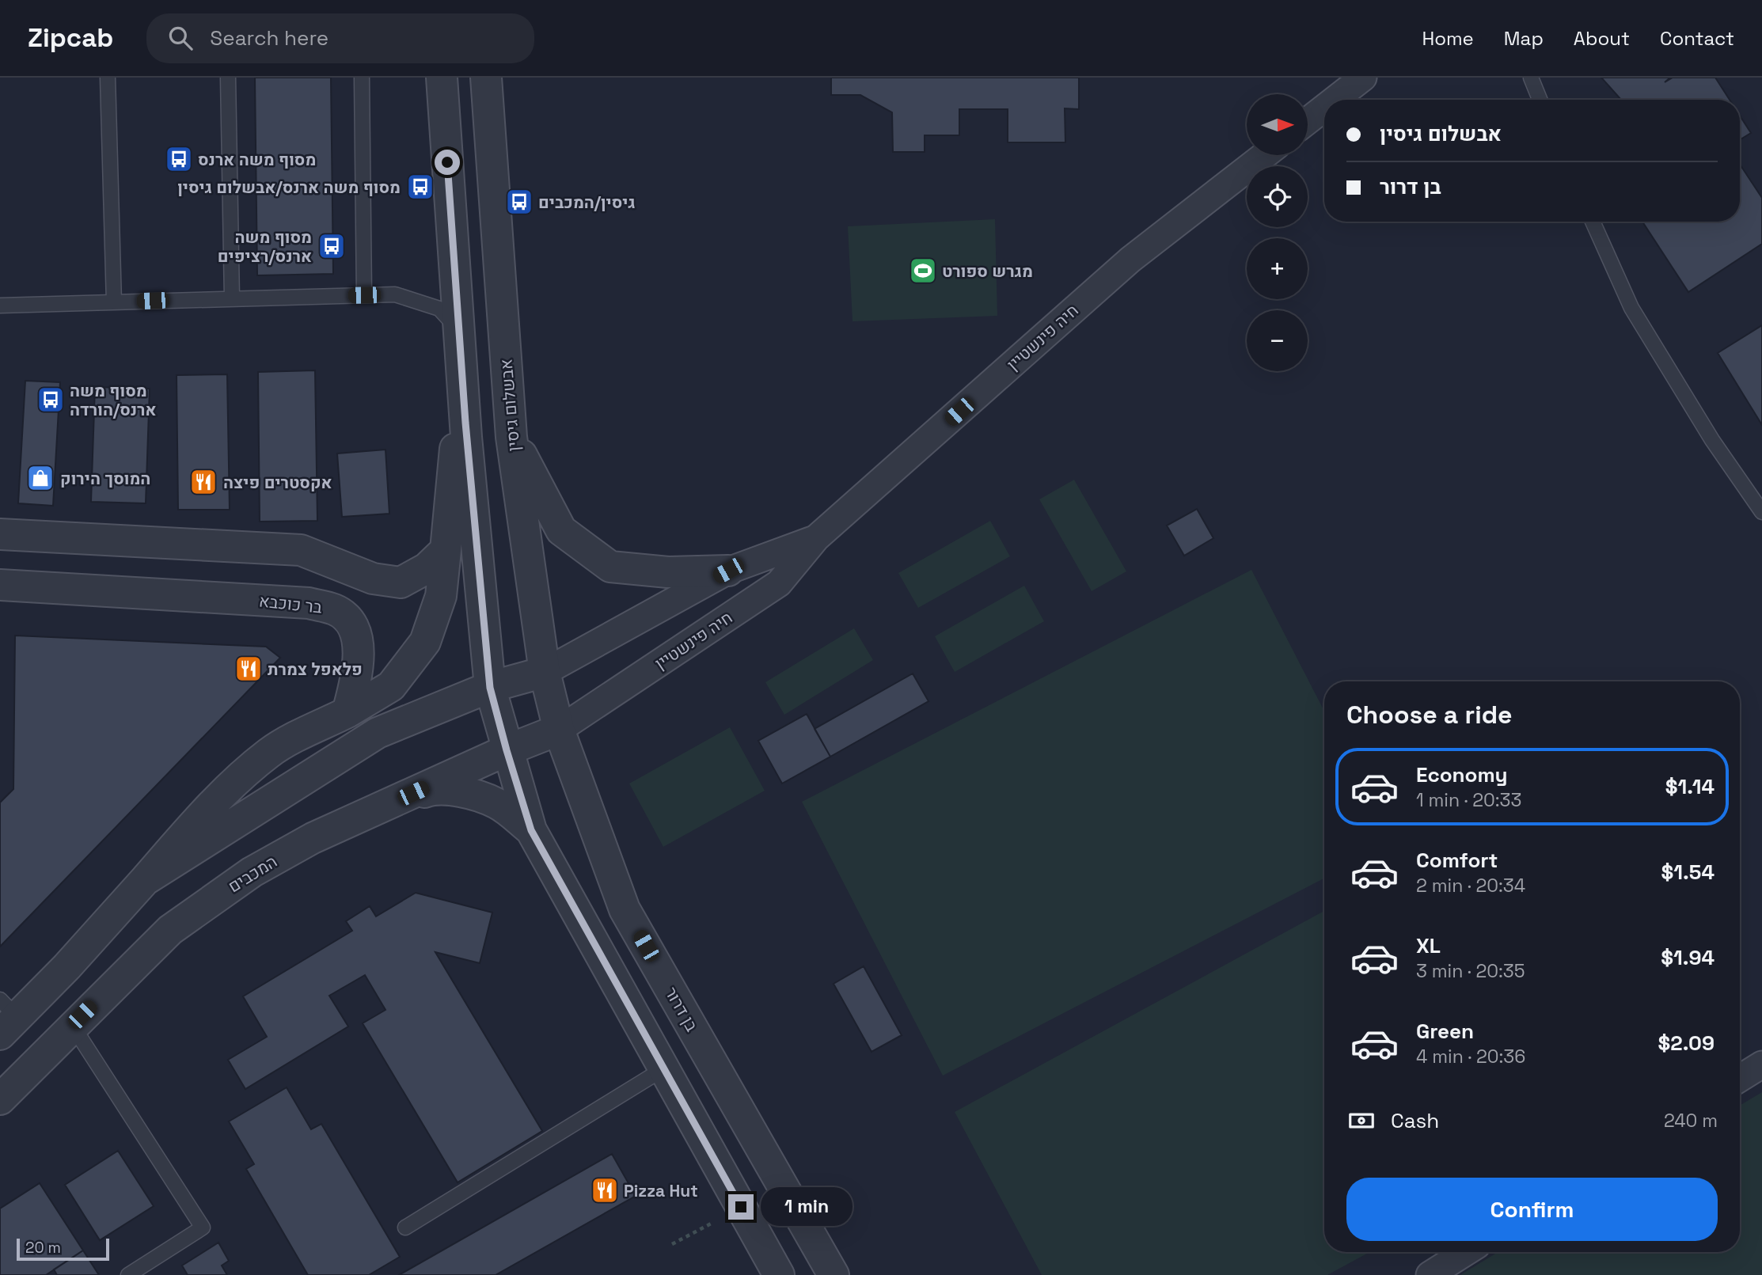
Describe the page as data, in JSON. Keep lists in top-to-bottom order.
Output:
{
  "streets": {
    "street": [
      "חיה פינשטיין",
      "אבשלום גיסין",
      "בר כוכבא",
      "המכבים",
      "בן דרור"
    ]
  },
  "crossings": [
    ["חיה פינשטיין", "אבשלום גיסין"],
    ["חיה פינשטיין", "המכבים"],
    ["חיה פינשטיין", "בן דרור"],
    ["אבשלום גיסין", "המכבים"],
    ["אבשלום גיסין", "בן דרור"],
    ["המכבים", "בן דרור"]
  ],
  "places": {
    "bus stop": [
      "מסוף משה ארנס",
      "מסוף משה ארנס/אבשלום גיסין",
      "גיסין/המכבים",
      "מסוף משה ארנס/רציפים",
      "מסוף משה ארנס/הורדה"
    ],
    "sports": ["מגרש ספורט"],
    "shop": ["המוסך הירוק"],
    "restaurant": ["אקסטרים פיצה", "פלאפל צמרת", "Pizza Hut"]
  },
  "scale_bar": "20 m",
  "north": "right",
  "page": {
    "header": "Zipcab",
    "search": "Search here",
    "nav": [
      "Home",
      "Map",
      "About",
      "Contact"
    ],
    "map_buttons": ["+", "−"],
    "banner": ["אבשלום גיסין", "בן דרור"],
    "heading": "Choose a ride",
    "list": [
      {
        "name": "Economy",
        "note": "1 min · 20:33",
        "value": "$1.14"
      },
      {
        "name": "Comfort",
        "note": "2 min · 20:34",
        "value": "$1.54"
      },
      {
        "name": "XL",
        "note": "3 min · 20:35",
        "value": "$1.94"
      },
      {
        "name": "Green",
        "note": "4 min · 20:36",
        "value": "$2.09"
      }
    ],
    "pay": ["Cash", "240 m"],
    "buttons": "Confirm",
    "bubble": "1 min",
    "scale": "20 m"
  }
}
